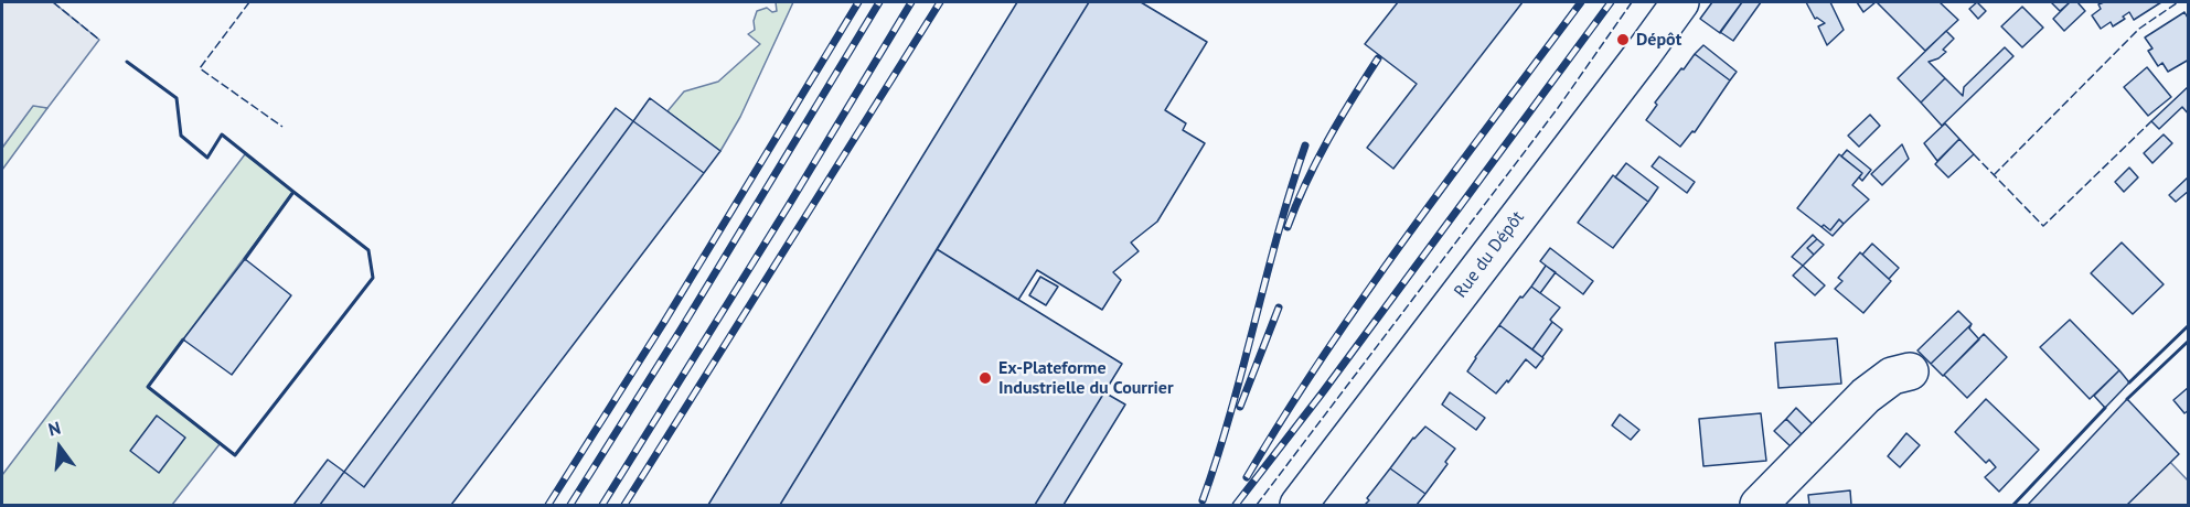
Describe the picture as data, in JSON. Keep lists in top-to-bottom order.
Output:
{
  "streets": {
    "main road": ["Rue du Dépôt"]
  },
  "places": ["Dépôt", "Ex-Plateforme Industrielle du Courrier"],
  "north": "top"
}
